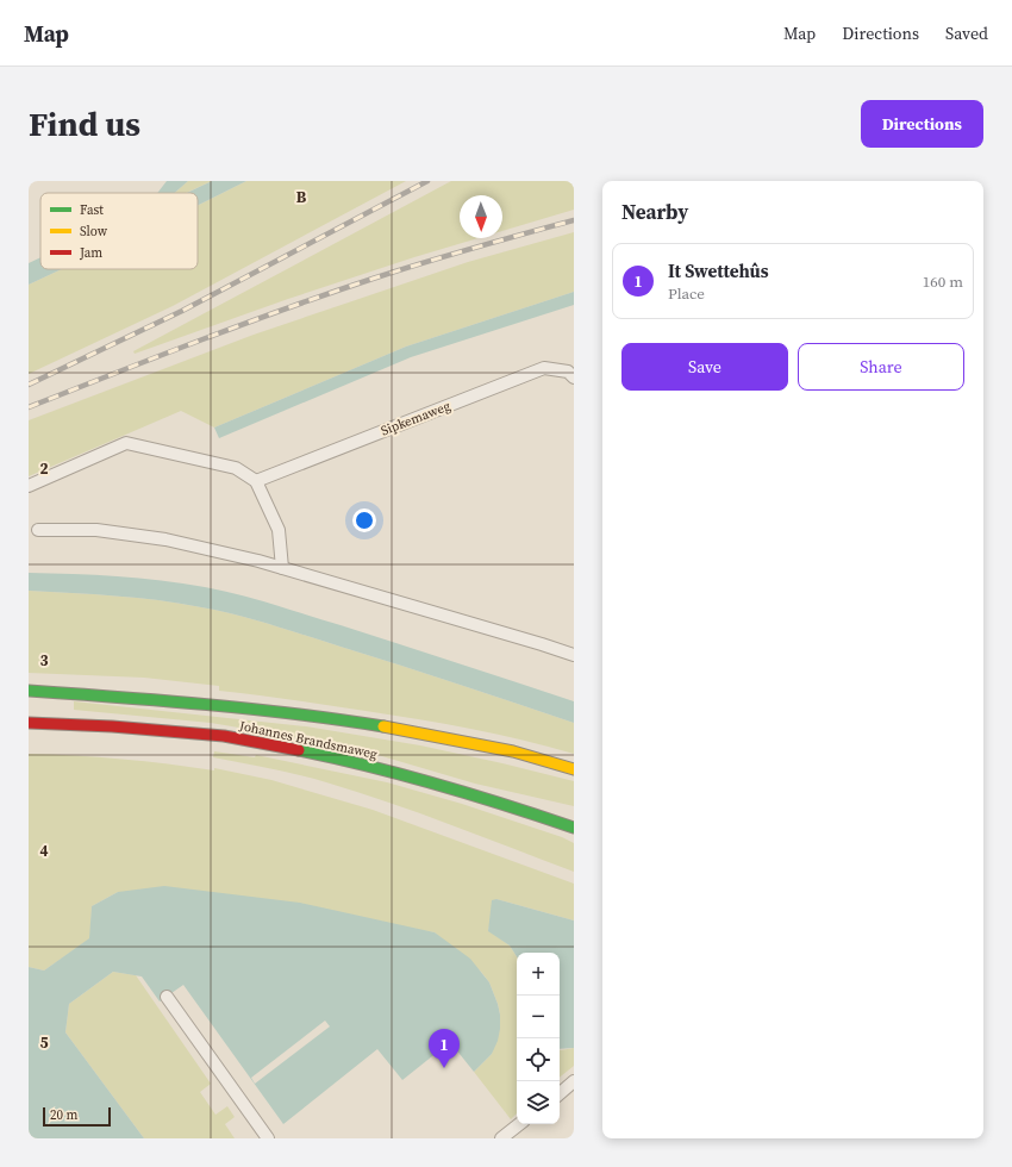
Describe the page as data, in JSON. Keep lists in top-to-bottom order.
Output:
{
  "streets": {
    "main road": ["Johannes Brandsmaweg"],
    "lane": ["Sipkemaweg"]
  },
  "legend": ["Fast", "Slow", "Jam"],
  "scale_bar": "20 m",
  "north": "bottom",
  "page": {
    "header": "Map",
    "nav": ["Map", "Directions", "Saved"],
    "buttons": [
      "Directions",
      ["Save", "Share"]
    ],
    "title": "Find us",
    "heading": "Nearby",
    "list": [
      {
        "mark": "1",
        "name": "It Swettehûs",
        "note": "Place",
        "value": "160 m"
      }
    ],
    "map_buttons": ["+", "−"],
    "pins": "1",
    "scale": "20 m"
  },
  "grid": {
    "columns": ["B"],
    "rows": [
      "2",
      "3",
      "4",
      "5"
    ]
  }
}
